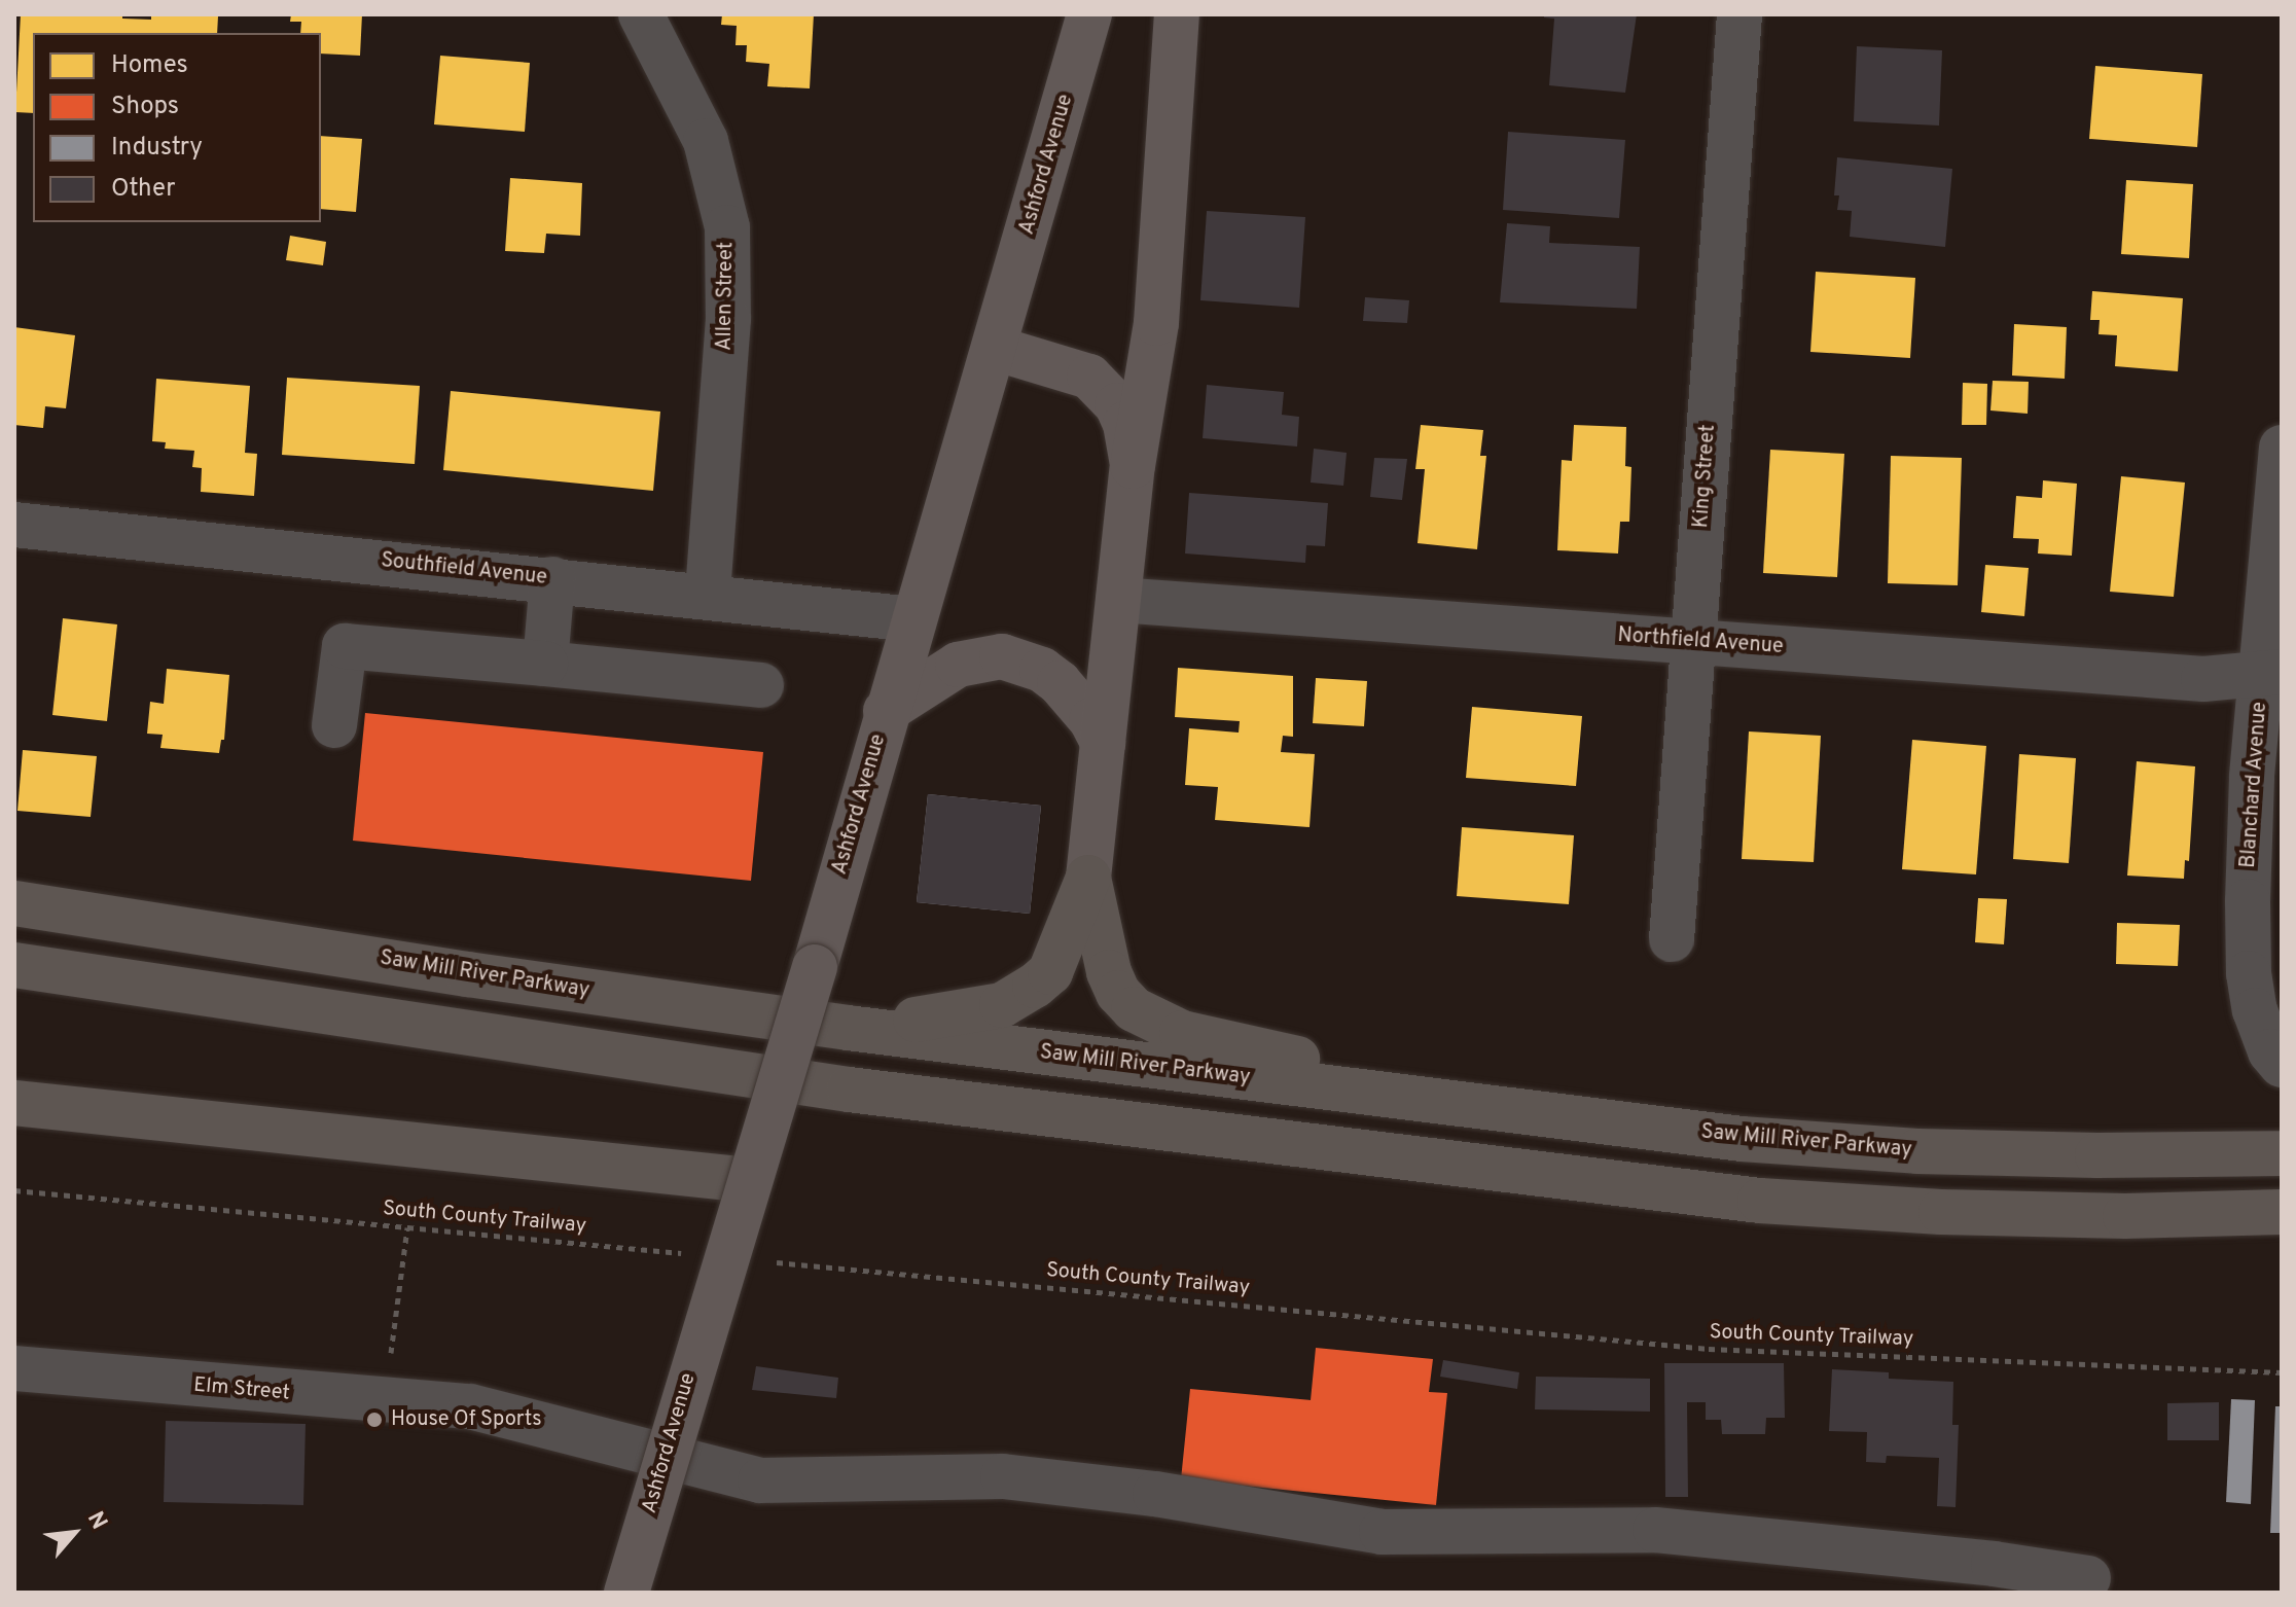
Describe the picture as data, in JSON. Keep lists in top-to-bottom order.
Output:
{
  "streets": {
    "highway": ["Saw Mill River Parkway"],
    "main road": ["Ashford Avenue"],
    "street": [
      "Allen Street",
      "King Street",
      "Southfield Avenue",
      "Northfield Avenue",
      "Blanchard Avenue",
      "Elm Street"
    ],
    "path": ["South County Trailway"]
  },
  "crossings": [
    ["Ashford Avenue", "Southfield Avenue"],
    ["Allen Street", "Southfield Avenue"],
    ["King Street", "Northfield Avenue"],
    ["Northfield Avenue", "Blanchard Avenue"]
  ],
  "places": ["House Of Sports"],
  "legend": [
    "Homes",
    "Shops",
    "Industry",
    "Other"
  ],
  "north": "top right"
}
